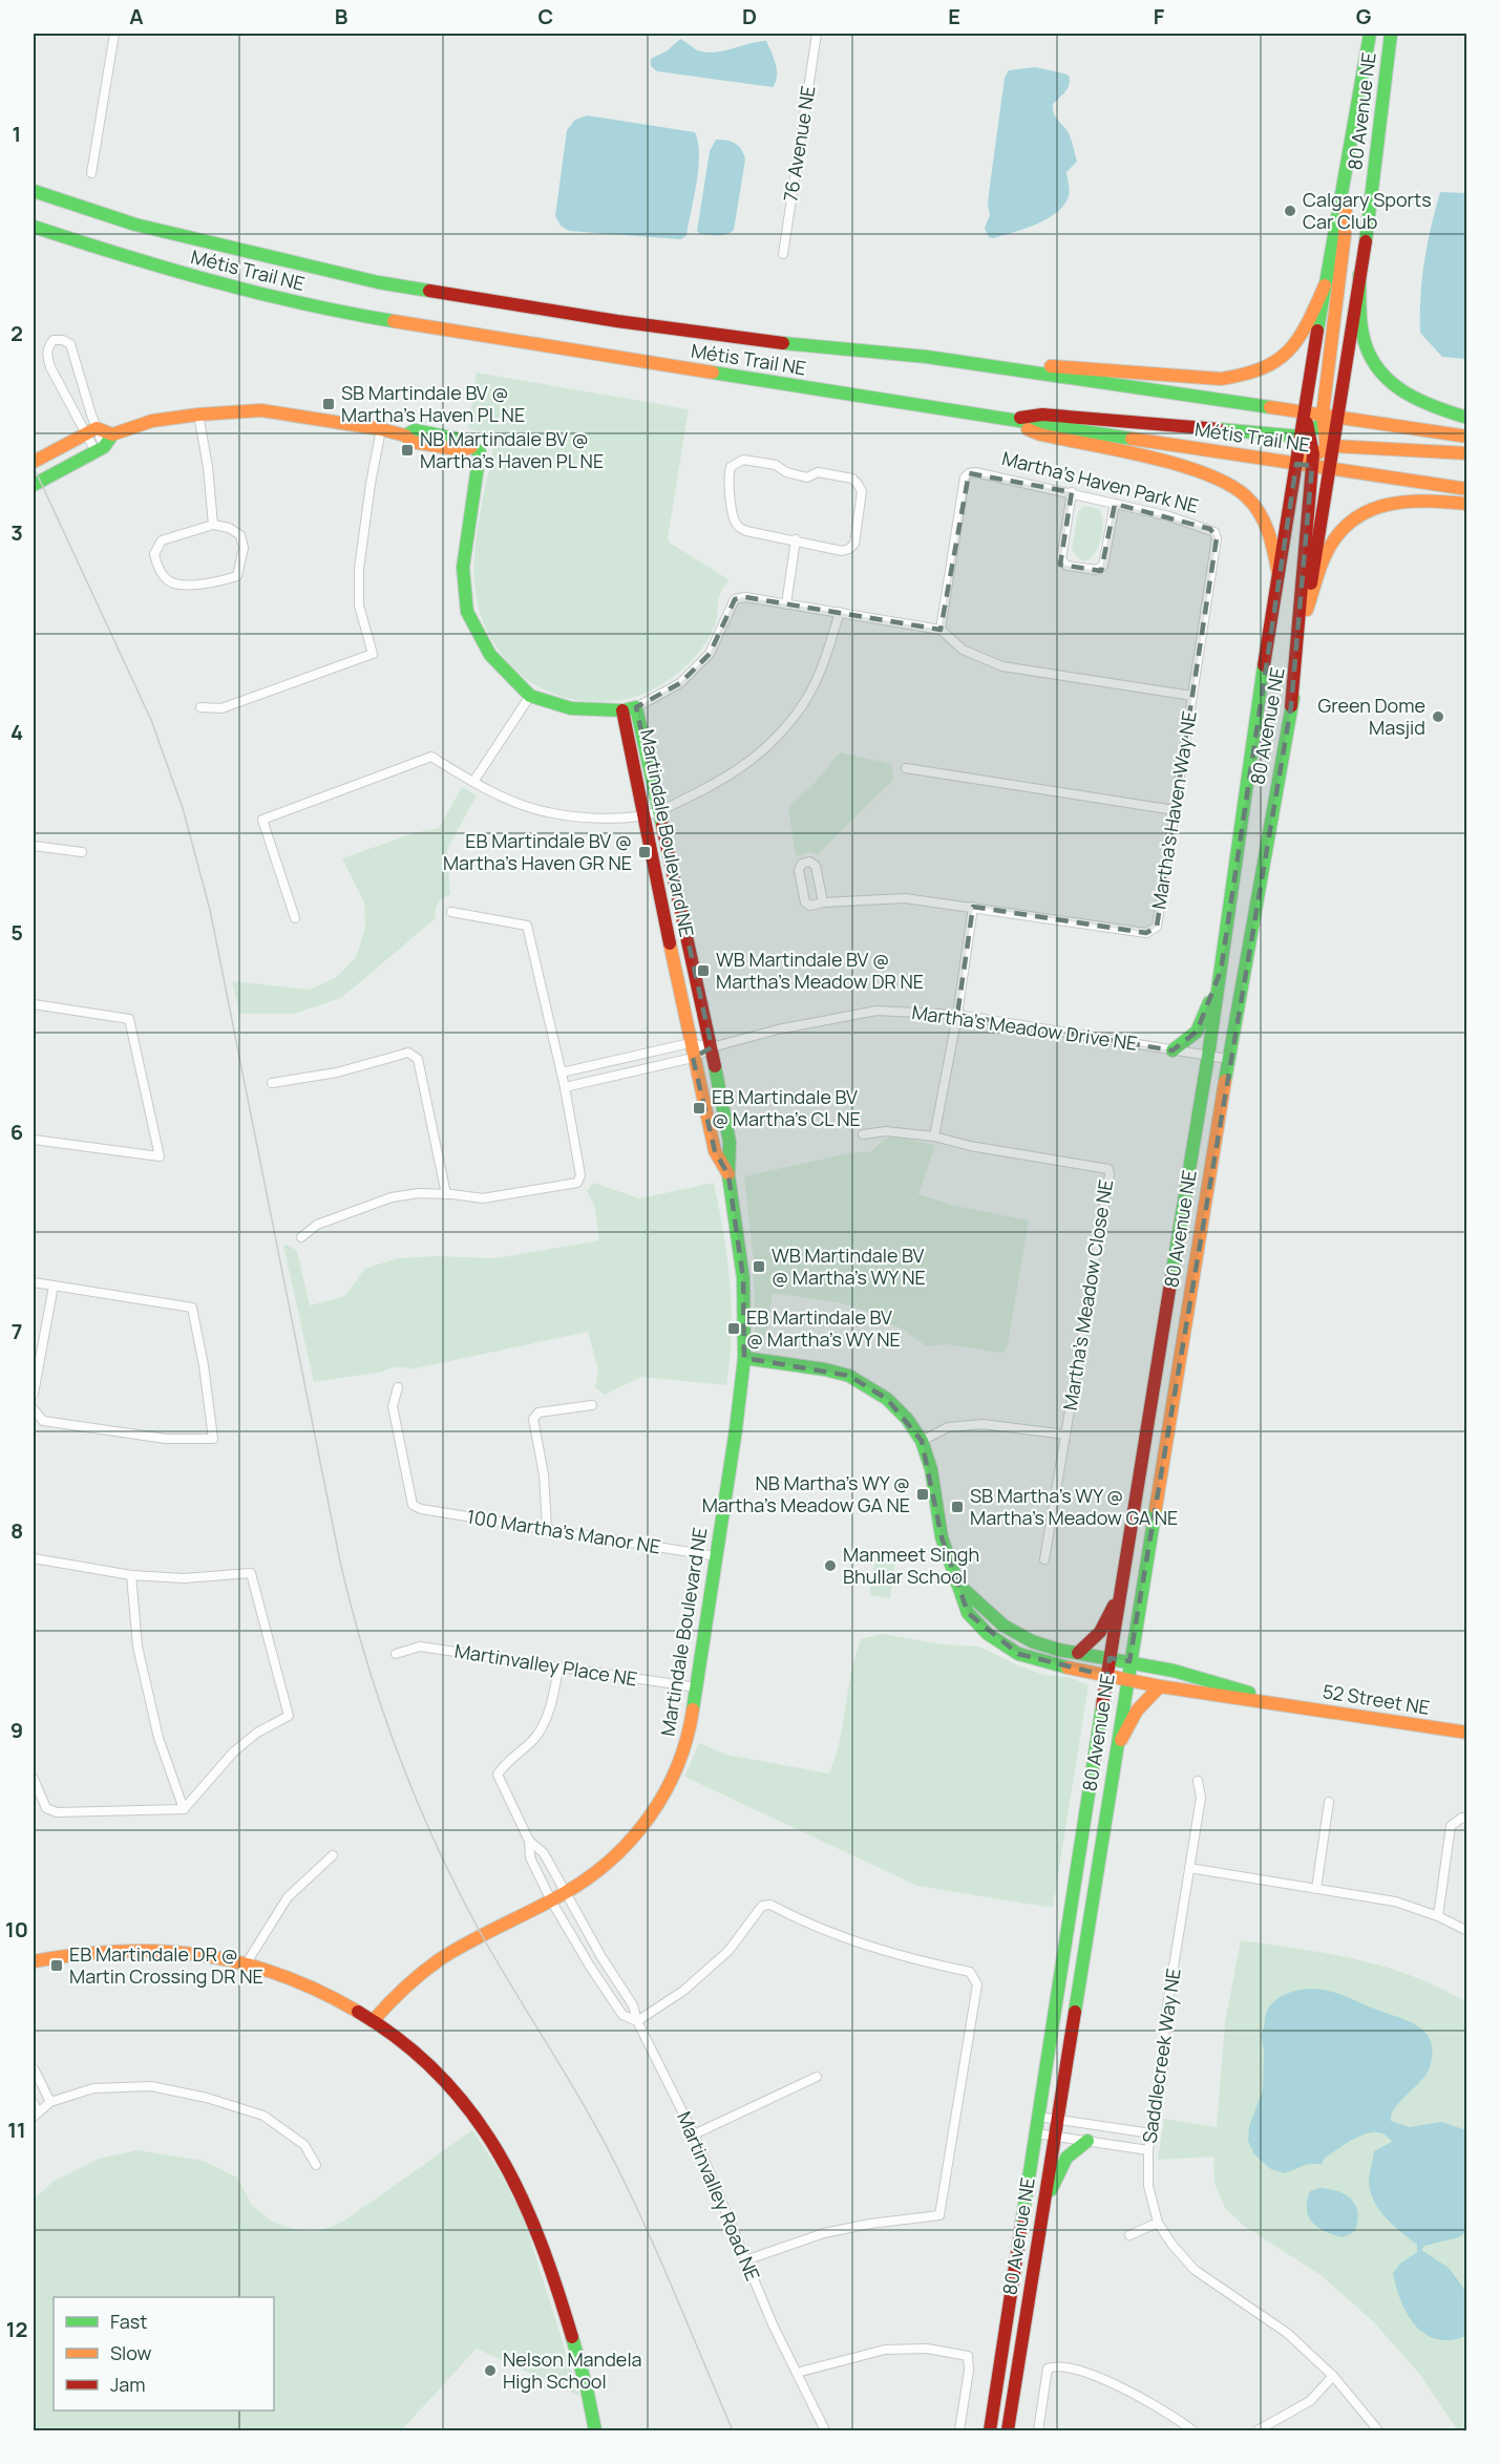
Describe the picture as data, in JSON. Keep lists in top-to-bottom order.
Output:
{
  "streets": {
    "main road": [
      "80 Avenue NE",
      "Métis Trail NE",
      "Martindale Boulevard NE",
      "52 Street NE"
    ],
    "street": [
      "76 Avenue NE",
      "Martha's Haven Park NE",
      "Martha's Haven Way NE",
      "Martha's Meadow Drive NE",
      "Martha's Meadow Close NE",
      "100 Martha's Manor NE",
      "Martinvalley Place NE",
      "Saddlecreek Way NE",
      "Martinvalley Road NE"
    ]
  },
  "crossings": [
    ["80 Avenue NE", "Métis Trail NE"],
    ["80 Avenue NE", "Martha's Meadow Drive NE"],
    ["80 Avenue NE", "52 Street NE"],
    ["Martha's Haven Park NE", "Martha's Haven Way NE"],
    ["Martindale Boulevard NE", "Martha's Meadow Drive NE"],
    ["Martindale Boulevard NE", "100 Martha's Manor NE"],
    ["Martindale Boulevard NE", "Martinvalley Place NE"],
    ["Martindale Boulevard NE", "52 Street NE"],
    ["Martindale Boulevard NE", "Martinvalley Road NE"]
  ],
  "places": {
    "other": [
      "Calgary Sports Car Club",
      "Green Dome Masjid",
      "Manmeet Singh Bhullar School",
      "Nelson Mandela High School"
    ],
    "transit": [
      "SB Martindale BV @ Martha's Haven PL NE",
      "NB Martindale BV @ Martha's Haven PL NE",
      "EB Martindale BV @ Martha's Haven GR NE",
      "WB Martindale BV @ Martha's Meadow DR NE",
      "EB Martindale BV @ Martha's CL NE",
      "WB Martindale BV @ Martha's WY NE",
      "EB Martindale BV @ Martha's WY NE",
      "NB Martha's WY @ Martha's Meadow GA NE",
      "SB Martha's WY @ Martha's Meadow GA NE",
      "EB Martindale DR @ Martin Crossing DR NE"
    ]
  },
  "legend": ["Fast", "Slow", "Jam"],
  "grid": {
    "columns": [
      "A",
      "B",
      "C",
      "D",
      "E",
      "F",
      "G"
    ],
    "rows": [
      "1",
      "2",
      "3",
      "4",
      "5",
      "6",
      "7",
      "8",
      "9",
      "10",
      "11",
      "12"
    ]
  }
}
